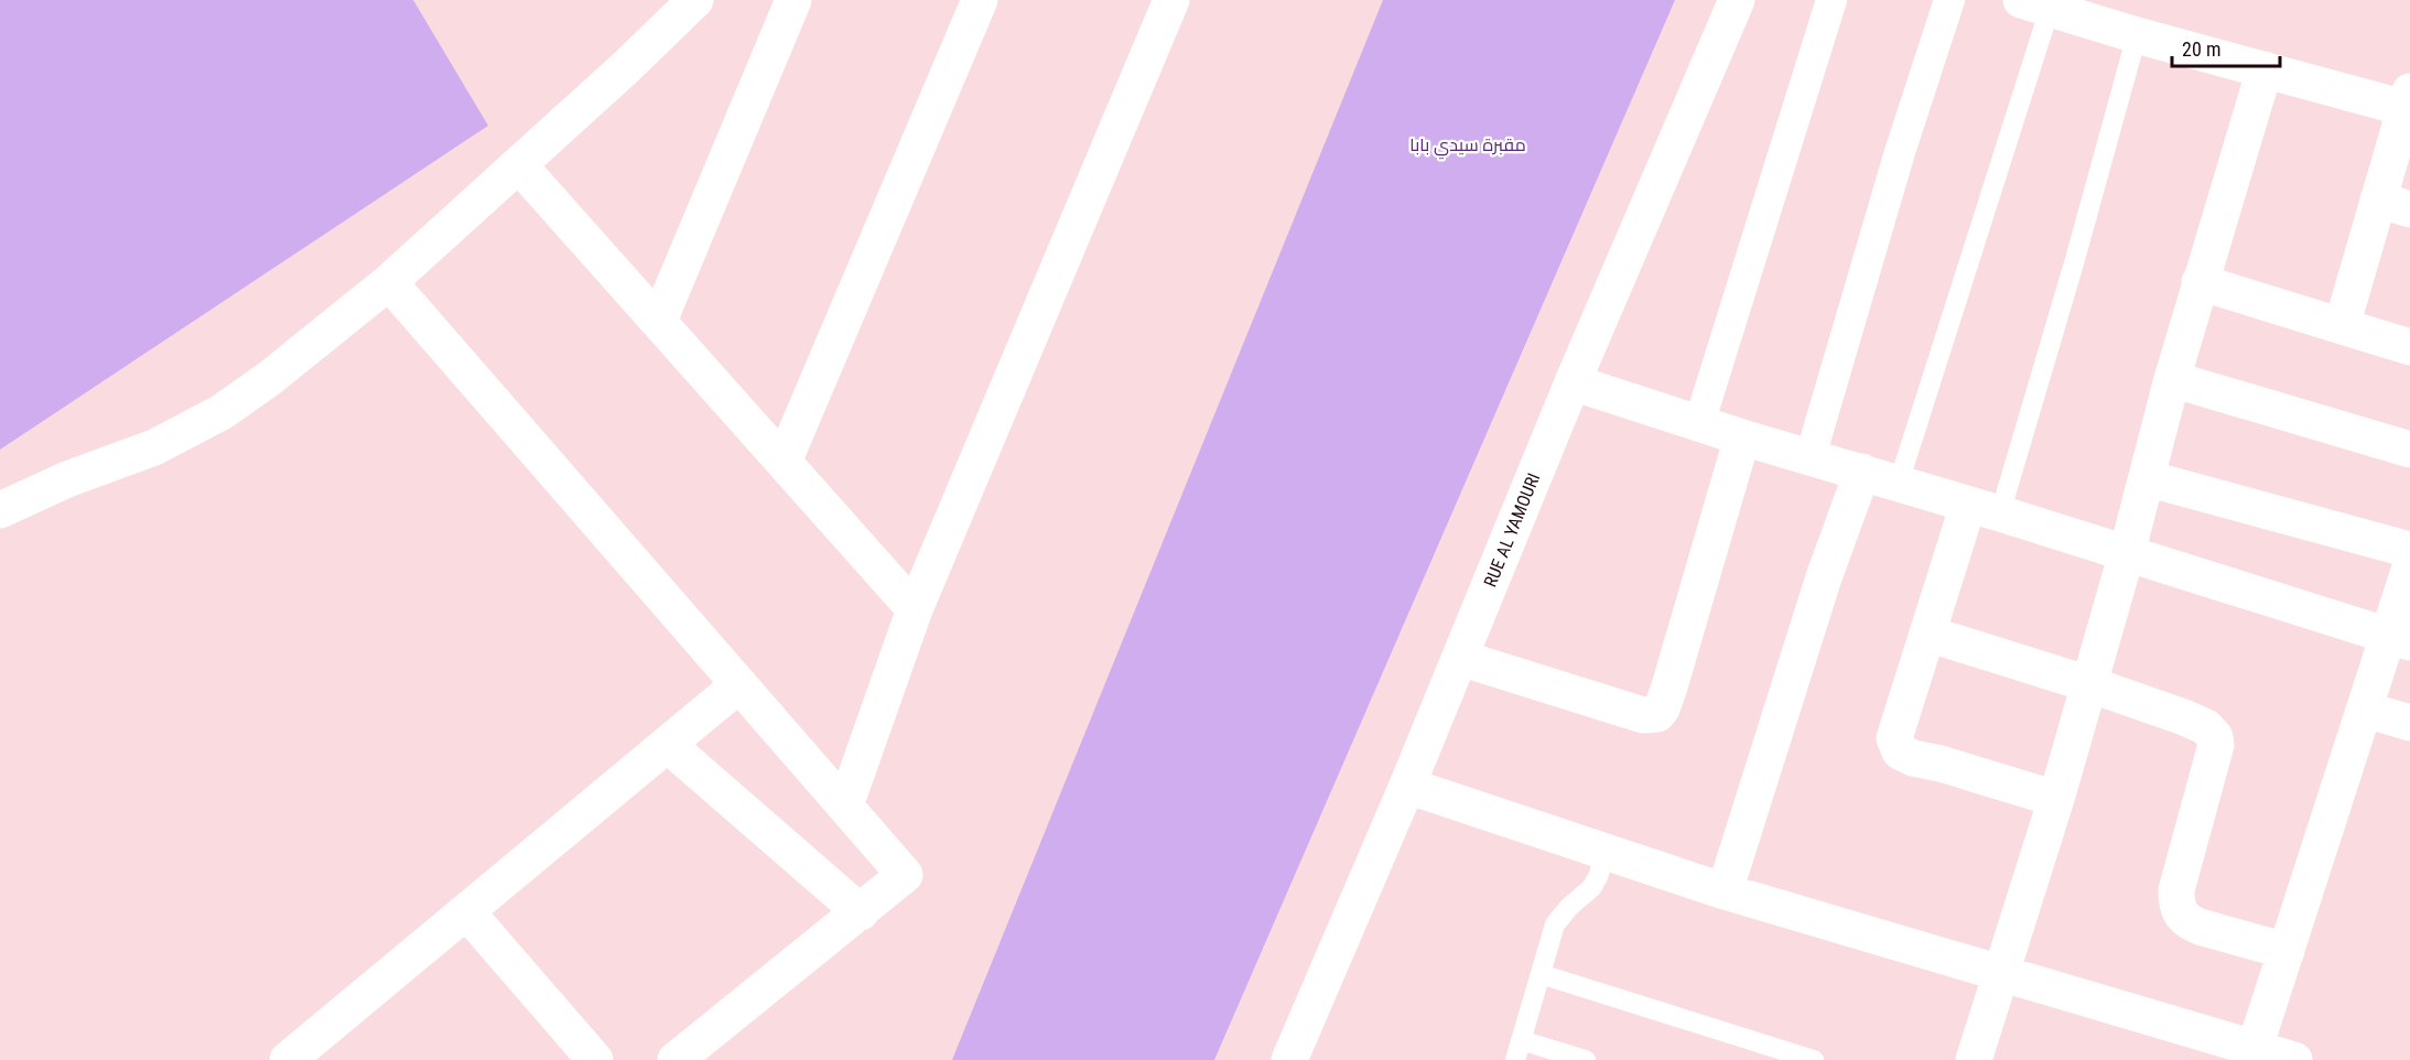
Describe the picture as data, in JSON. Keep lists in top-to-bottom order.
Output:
{
  "streets": {
    "street": ["RUE AL YAMOURI"]
  },
  "parks": ["مقبرة سيدي بابا"],
  "scale_bar": "20 m"
}
